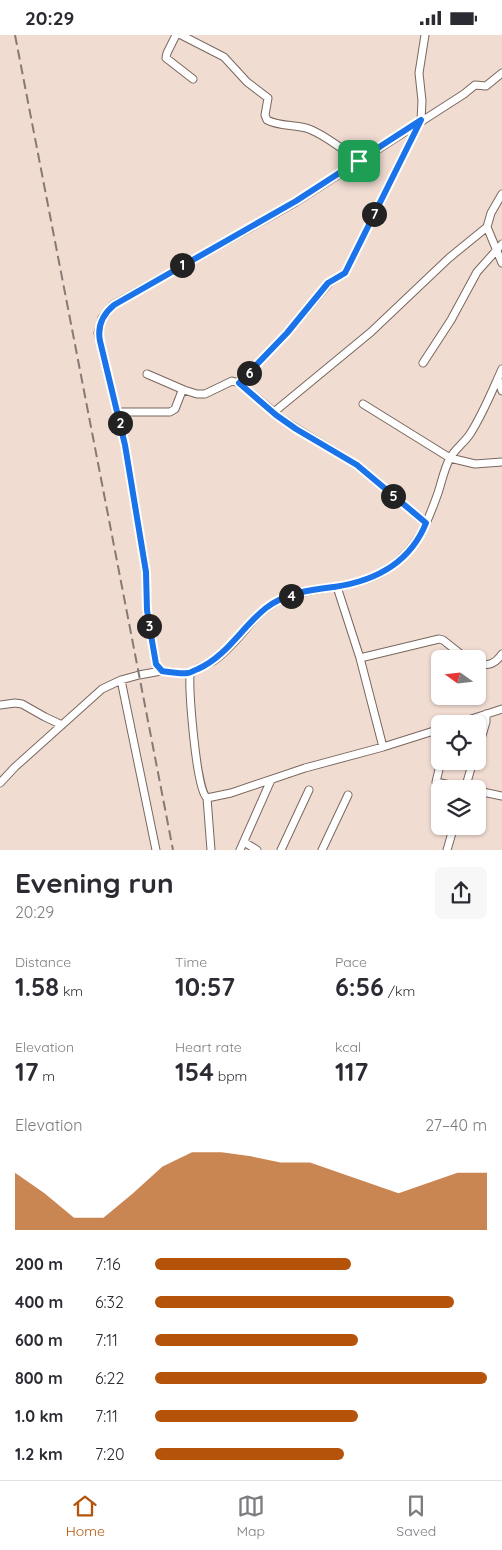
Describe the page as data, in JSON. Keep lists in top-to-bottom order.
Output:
{
  "north": "left",
  "page": {
    "status": "20:29",
    "pins": [
      "7",
      "1",
      "6",
      "2",
      "5",
      "4",
      "3"
    ],
    "heading": ["Evening run", "20:29"],
    "stats": [
      ["Distance", "1.58 km"],
      ["Time", "10:57"],
      ["Pace", "6:56 /km"],
      ["Elevation", "17 m"],
      ["Heart rate", "154 bpm"],
      ["kcal", "117"]
    ],
    "chart": ["Elevation", "27–40 m"],
    "list": [
      {
        "name": "200 m",
        "note": "7:16"
      },
      {
        "name": "400 m",
        "note": "6:32"
      },
      {
        "name": "600 m",
        "note": "7:11"
      },
      {
        "name": "800 m",
        "note": "6:22"
      },
      {
        "name": "1.0 km",
        "note": "7:11"
      },
      {
        "name": "1.2 km",
        "note": "7:20"
      }
    ],
    "tabs": ["Home", "Map", "Saved"]
  }
}
